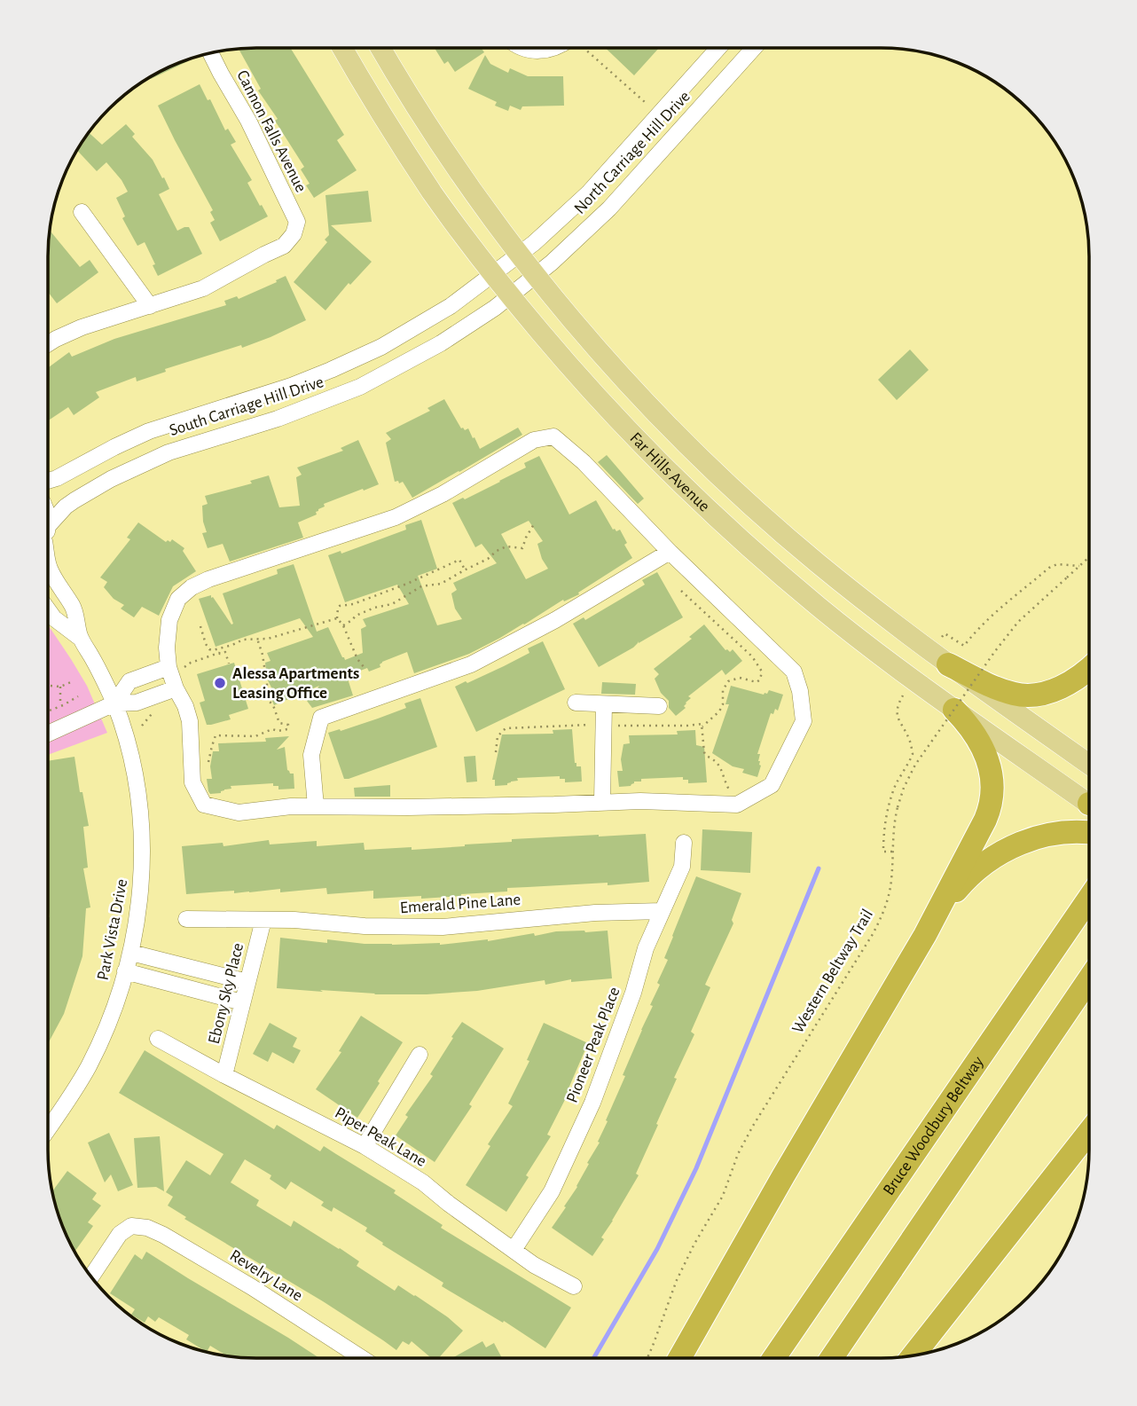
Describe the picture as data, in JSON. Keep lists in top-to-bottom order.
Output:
{
  "streets": {
    "highway": ["Bruce Woodbury Beltway"],
    "main road": ["Far Hills Avenue"],
    "street": [
      "Cannon Falls Avenue",
      "North Carriage Hill Drive",
      "South Carriage Hill Drive",
      "Emerald Pine Lane",
      "Park Vista Drive",
      "Ebony Sky Place",
      "Pioneer Peak Place",
      "Piper Peak Lane",
      "Revelry Lane"
    ],
    "path": ["Western Beltway Trail"]
  },
  "crossings": [
    ["North Carriage Hill Drive", "South Carriage Hill Drive"],
    ["North Carriage Hill Drive", "Far Hills Avenue"],
    ["South Carriage Hill Drive", "Far Hills Avenue"],
    ["Emerald Pine Lane", "Ebony Sky Place"],
    ["Emerald Pine Lane", "Pioneer Peak Place"],
    ["Ebony Sky Place", "Piper Peak Lane"],
    ["Pioneer Peak Place", "Piper Peak Lane"]
  ],
  "places": ["Alessa Apartments Leasing Office"]
}
